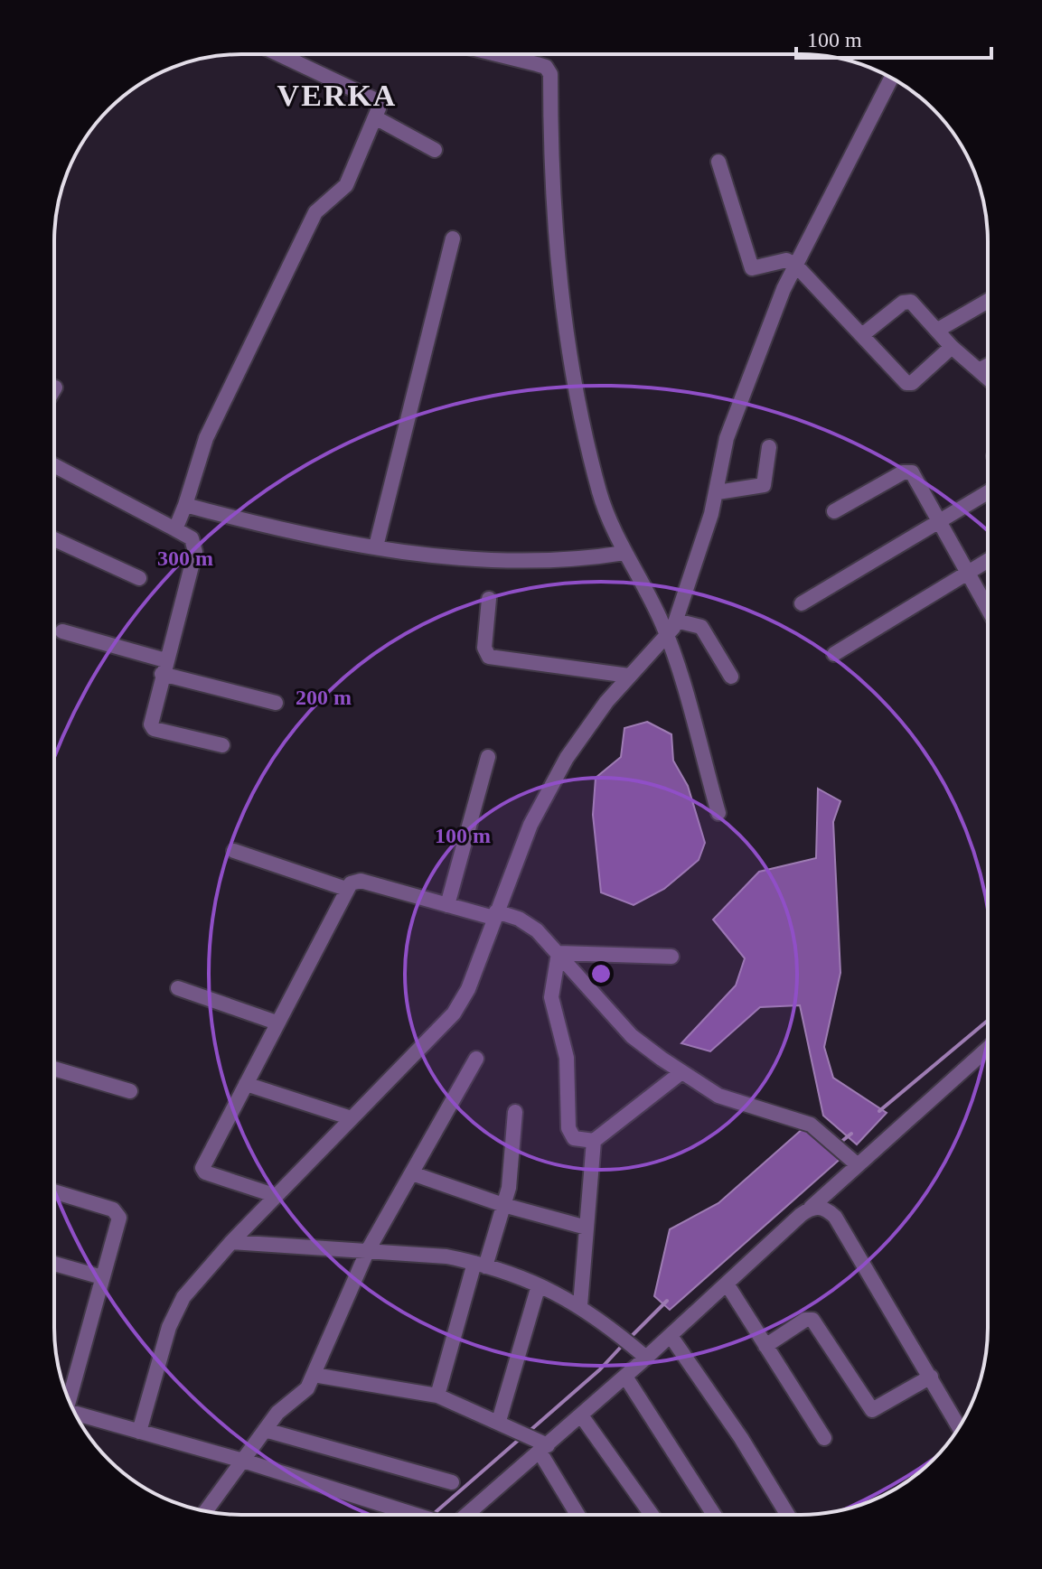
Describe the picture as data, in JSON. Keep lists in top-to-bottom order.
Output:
{
  "districts": ["VERKA"],
  "scale_bar": "100 m",
  "rings": ["300 m", "200 m", "100 m"]
}
